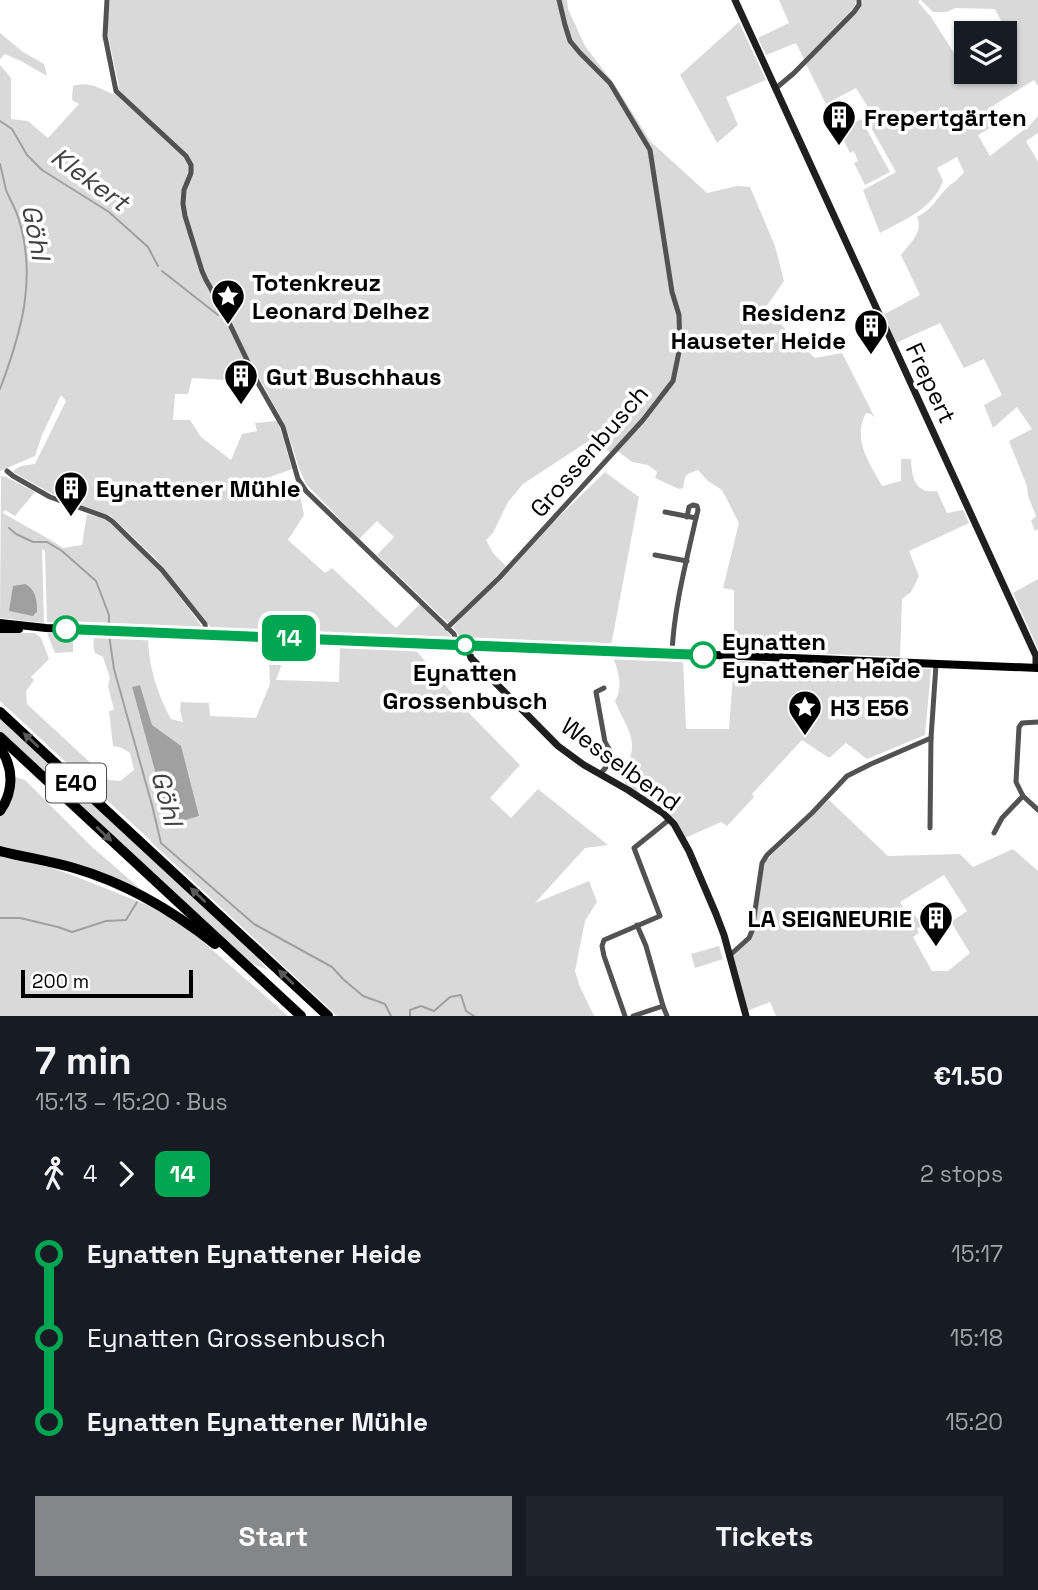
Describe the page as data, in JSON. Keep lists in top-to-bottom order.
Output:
{
  "streets": {
    "highway": ["E40"],
    "street": ["Frepert", "Grossenbusch", "Wesselbend"]
  },
  "water": ["Klekert", "Göhl"],
  "places": {
    "building": [
      "Frepertgärten",
      "Residenz Hauseter Heide",
      "Gut Buschhaus",
      "Eynattener Mühle",
      "LA SEIGNEURIE"
    ],
    "place": ["Totenkreuz Leonard Delhez", "H3 E56"],
    "other": ["Eynatten Grossenbusch", "Eynatten Eynattener Heide"]
  },
  "lines": ["bus line 14"],
  "scale_bar": "200 m",
  "page": {
    "on_map": "14",
    "scale": "200 m",
    "heading": ["7 min", "15:13 – 15:20 · Bus", "€1.50"],
    "legs": ["4", "14", "2 stops"],
    "list": [
      {
        "name": "Eynatten Eynattener Heide",
        "value": "15:17"
      },
      {
        "name": "Eynatten Grossenbusch",
        "value": "15:18"
      },
      {
        "name": "Eynatten Eynattener Mühle",
        "value": "15:20"
      }
    ],
    "buttons": ["Start", "Tickets"]
  }
}
